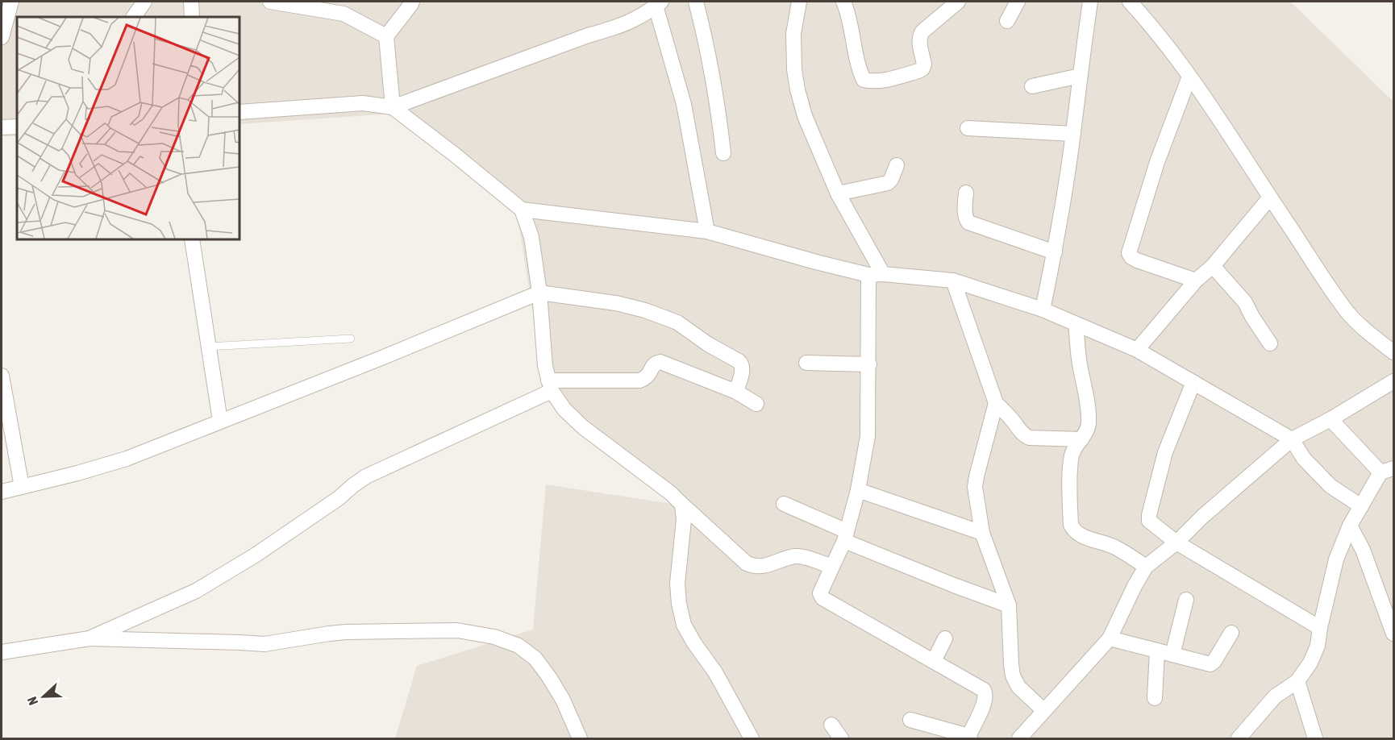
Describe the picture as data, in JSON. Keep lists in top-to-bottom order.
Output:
{
  "north": "left"
}
